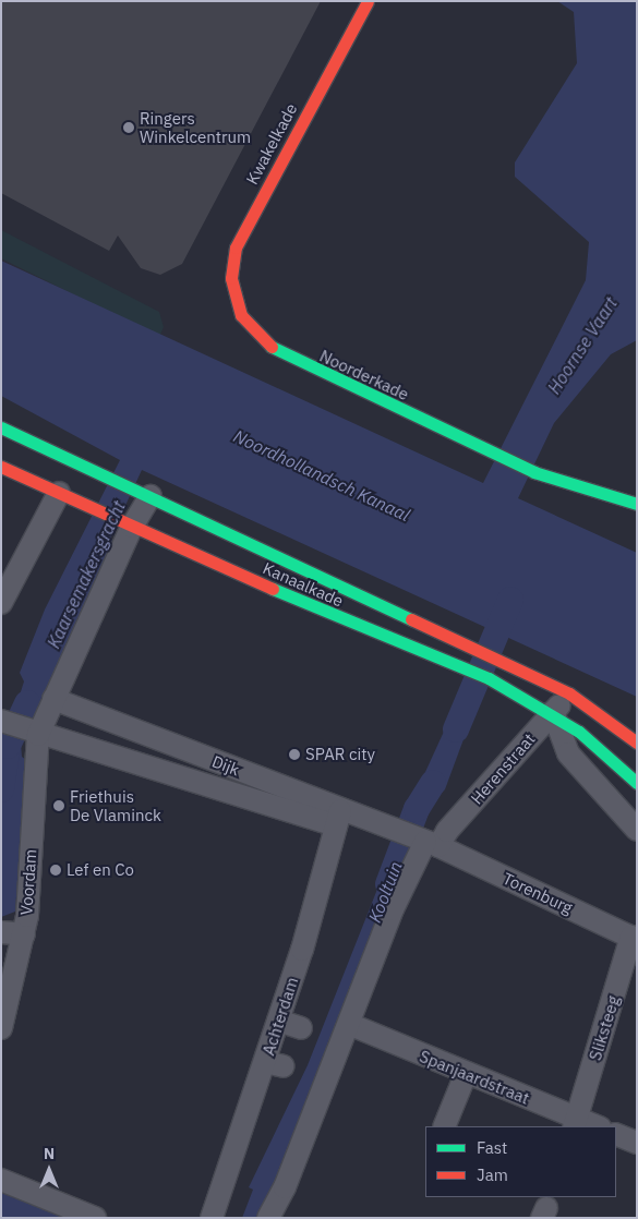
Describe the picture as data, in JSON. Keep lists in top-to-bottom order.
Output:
{
  "streets": {
    "street": [
      "Kwakelkade",
      "Noorderkade",
      "Kanaalkade",
      "Dijk",
      "Herenstraat",
      "Voordam",
      "Torenburg",
      "Achterdam",
      "Sliksteeg",
      "Spanjaardstraat"
    ]
  },
  "crossings": [
    ["Kwakelkade", "Noorderkade"],
    ["Kanaalkade", "Herenstraat"],
    ["Dijk", "Herenstraat"],
    ["Dijk", "Voordam"],
    ["Dijk", "Torenburg"],
    ["Dijk", "Achterdam"],
    ["Herenstraat", "Torenburg"],
    ["Torenburg", "Sliksteeg"],
    ["Sliksteeg", "Spanjaardstraat"]
  ],
  "water": [
    "Hoornse Vaart",
    "Noordhollandsch Kanaal",
    "Kaarsemakersgracht",
    "Kooltuin"
  ],
  "places": [
    "Ringers Winkelcentrum",
    "SPAR city",
    "Friethuis De Vlaminck",
    "Lef en Co"
  ],
  "legend": ["Fast", "Jam"],
  "north": "top"
}
